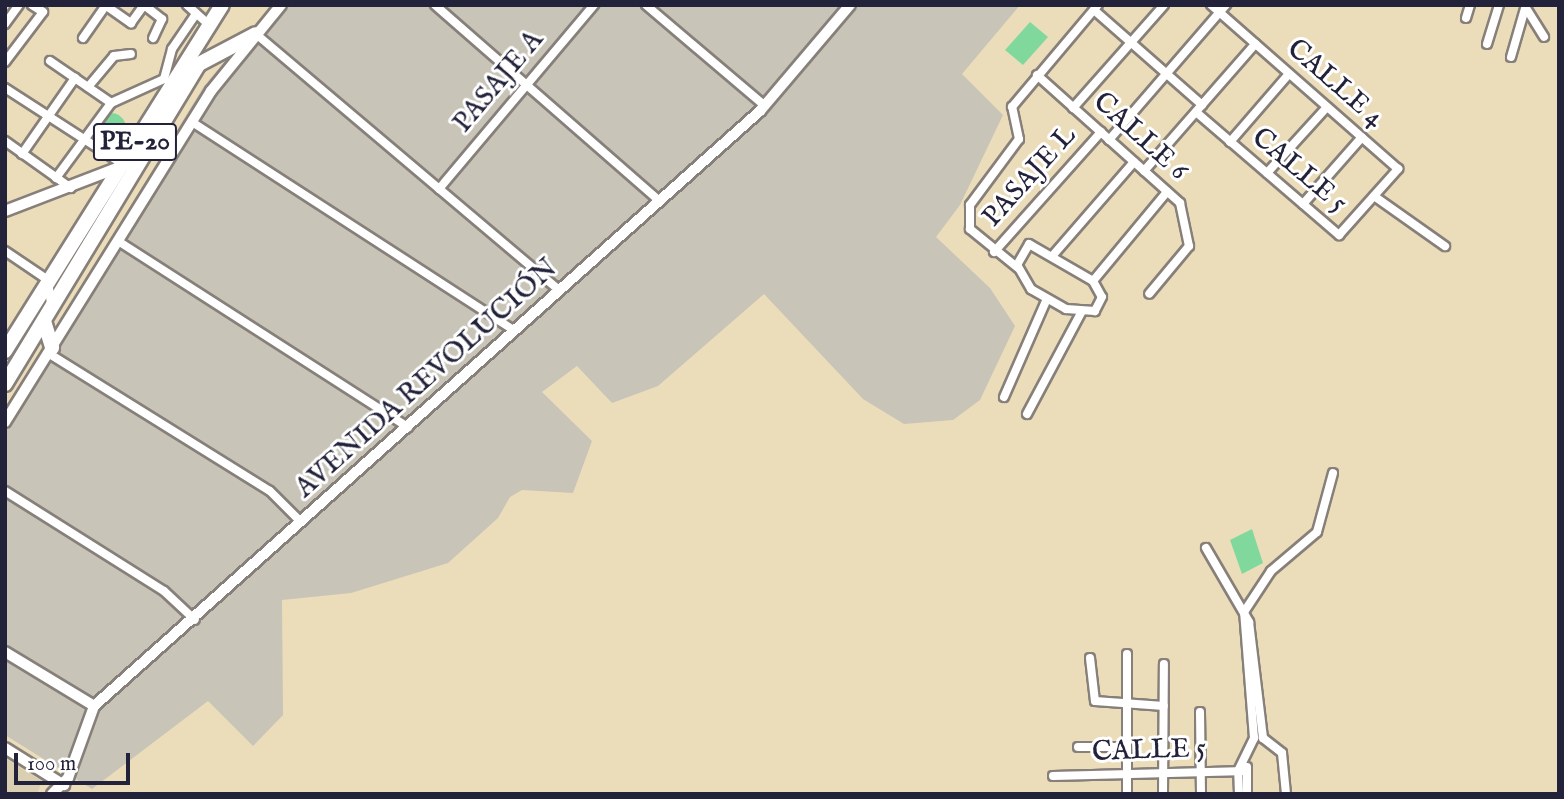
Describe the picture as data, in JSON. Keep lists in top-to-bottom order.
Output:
{
  "streets": {
    "highway": ["PE-20"],
    "street": [
      "PASAJE A",
      "CALLE 4",
      "CALLE 6",
      "CALLE 5",
      "PASAJE L",
      "AVENIDA REVOLUCIÓN"
    ]
  },
  "crossings": [
    ["CALLE 4", "CALLE 5"],
    ["CALLE 6", "PASAJE L"]
  ],
  "scale_bar": "100 m"
}
